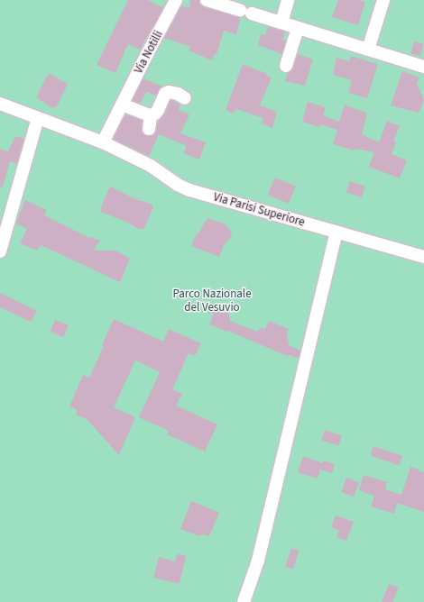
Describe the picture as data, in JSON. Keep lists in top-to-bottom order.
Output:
{
  "streets": {
    "street": ["Via Notilli", "Via Parisi Superiore"]
  },
  "crossings": [
    ["Via Notilli", "Via Parisi Superiore"]
  ],
  "parks": ["Parco Nazionale del Vesuvio"]
}
